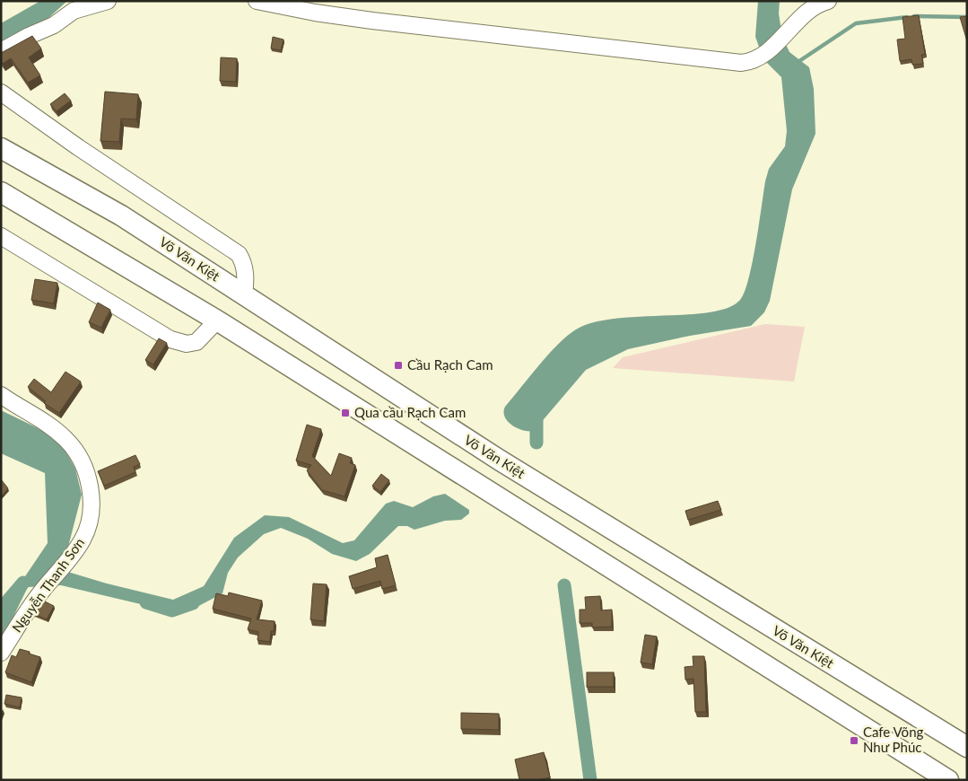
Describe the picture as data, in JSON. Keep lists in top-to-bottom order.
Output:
{
  "streets": {
    "main road": ["Võ Văn Kiệt"],
    "street": ["Nguyễn Thanh Sơn"]
  },
  "places": {
    "transit": ["Cầu Rạch Cam", "Qua cầu Rạch Cam", "Cafe Võng Như Phúc"]
  }
}
